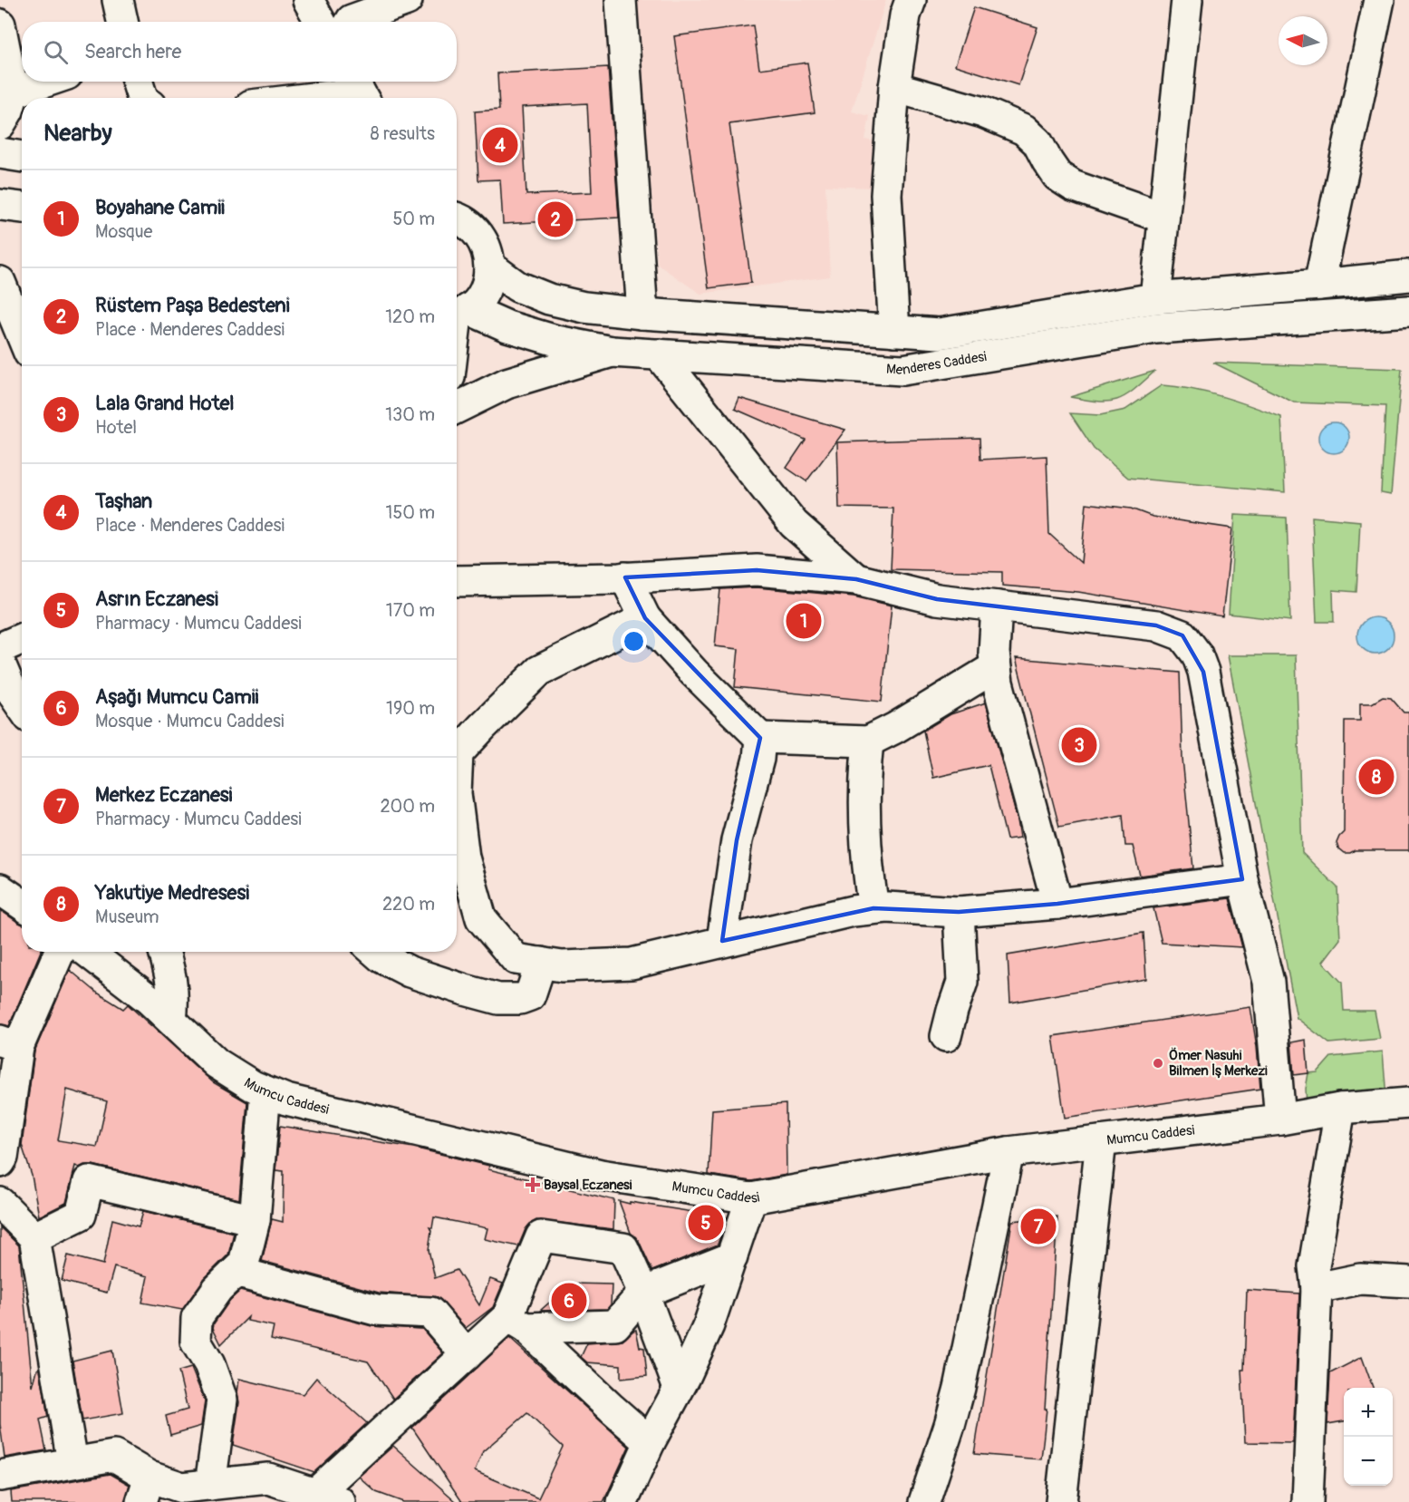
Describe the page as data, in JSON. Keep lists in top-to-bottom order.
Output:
{
  "streets": {
    "street": ["Menderes Caddesi", "Mumcu Caddesi"]
  },
  "places": {
    "other": ["Ömer Nasuhi Bilmen İş Merkezi"],
    "health": ["Baysal Eczanesi"]
  },
  "north": "left",
  "page": {
    "search": "Search here",
    "heading": ["Nearby", "8 results"],
    "pins": [
      "4",
      "2",
      "1",
      "3",
      "8",
      "5",
      "7",
      "6"
    ],
    "list": [
      {
        "mark": "1",
        "name": "Boyahane Camii",
        "note": "Mosque",
        "value": "50 m"
      },
      {
        "mark": "2",
        "name": "Rüstem Paşa Bedesteni",
        "note": "Place · Menderes Caddesi",
        "value": "120 m"
      },
      {
        "mark": "3",
        "name": "Lala Grand Hotel",
        "note": "Hotel",
        "value": "130 m"
      },
      {
        "mark": "4",
        "name": "Taşhan",
        "note": "Place · Menderes Caddesi",
        "value": "150 m"
      },
      {
        "mark": "5",
        "name": "Asrın Eczanesi",
        "note": "Pharmacy · Mumcu Caddesi",
        "value": "170 m"
      },
      {
        "mark": "6",
        "name": "Aşağı Mumcu Camii",
        "note": "Mosque · Mumcu Caddesi",
        "value": "190 m"
      },
      {
        "mark": "7",
        "name": "Merkez Eczanesi",
        "note": "Pharmacy · Mumcu Caddesi",
        "value": "200 m"
      },
      {
        "mark": "8",
        "name": "Yakutiye Medresesi",
        "note": "Museum",
        "value": "220 m"
      }
    ],
    "map_buttons": ["+", "−"]
  }
}
